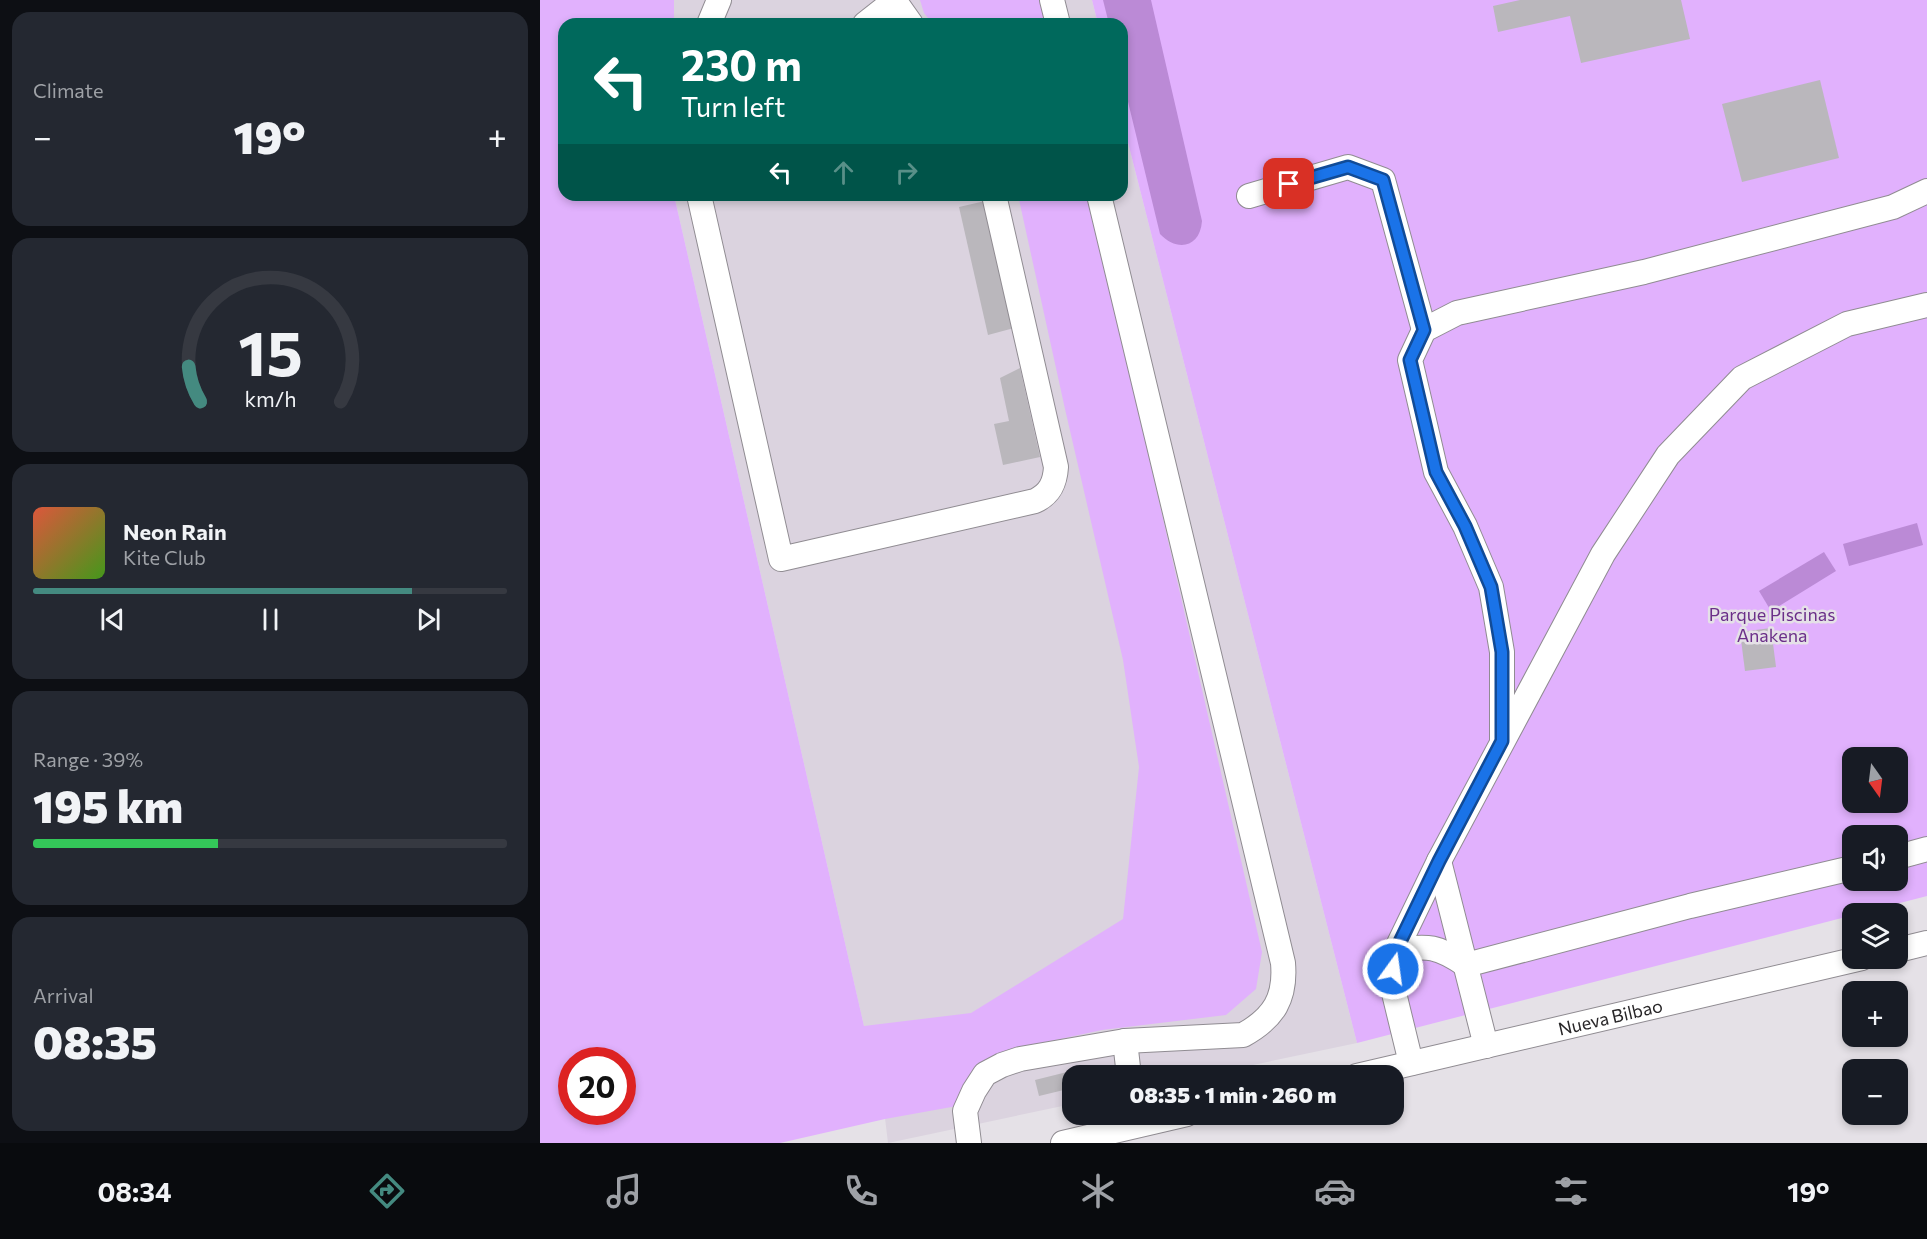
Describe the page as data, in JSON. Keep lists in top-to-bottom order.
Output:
{
  "streets": {
    "street": ["Nueva Bilbao"]
  },
  "parks": ["Parque Piscinas Anakena"],
  "north": "bottom",
  "page": {
    "tile": [
      "Climate",
      ["Range · 39%", "195 km"],
      ["Arrival", "08:35"]
    ],
    "turn": ["230 m", "Turn left"],
    "heat": ["−", "19°", "+"],
    "song": ["Neon Rain", "Kite Club"],
    "map_buttons": ["+", "−"],
    "limit": "20",
    "trip": "08:35 · 1 min · 260 m",
    "tabs": ["08:34", "19°"],
    "gauge": ["15", "km/h"]
  }
}
